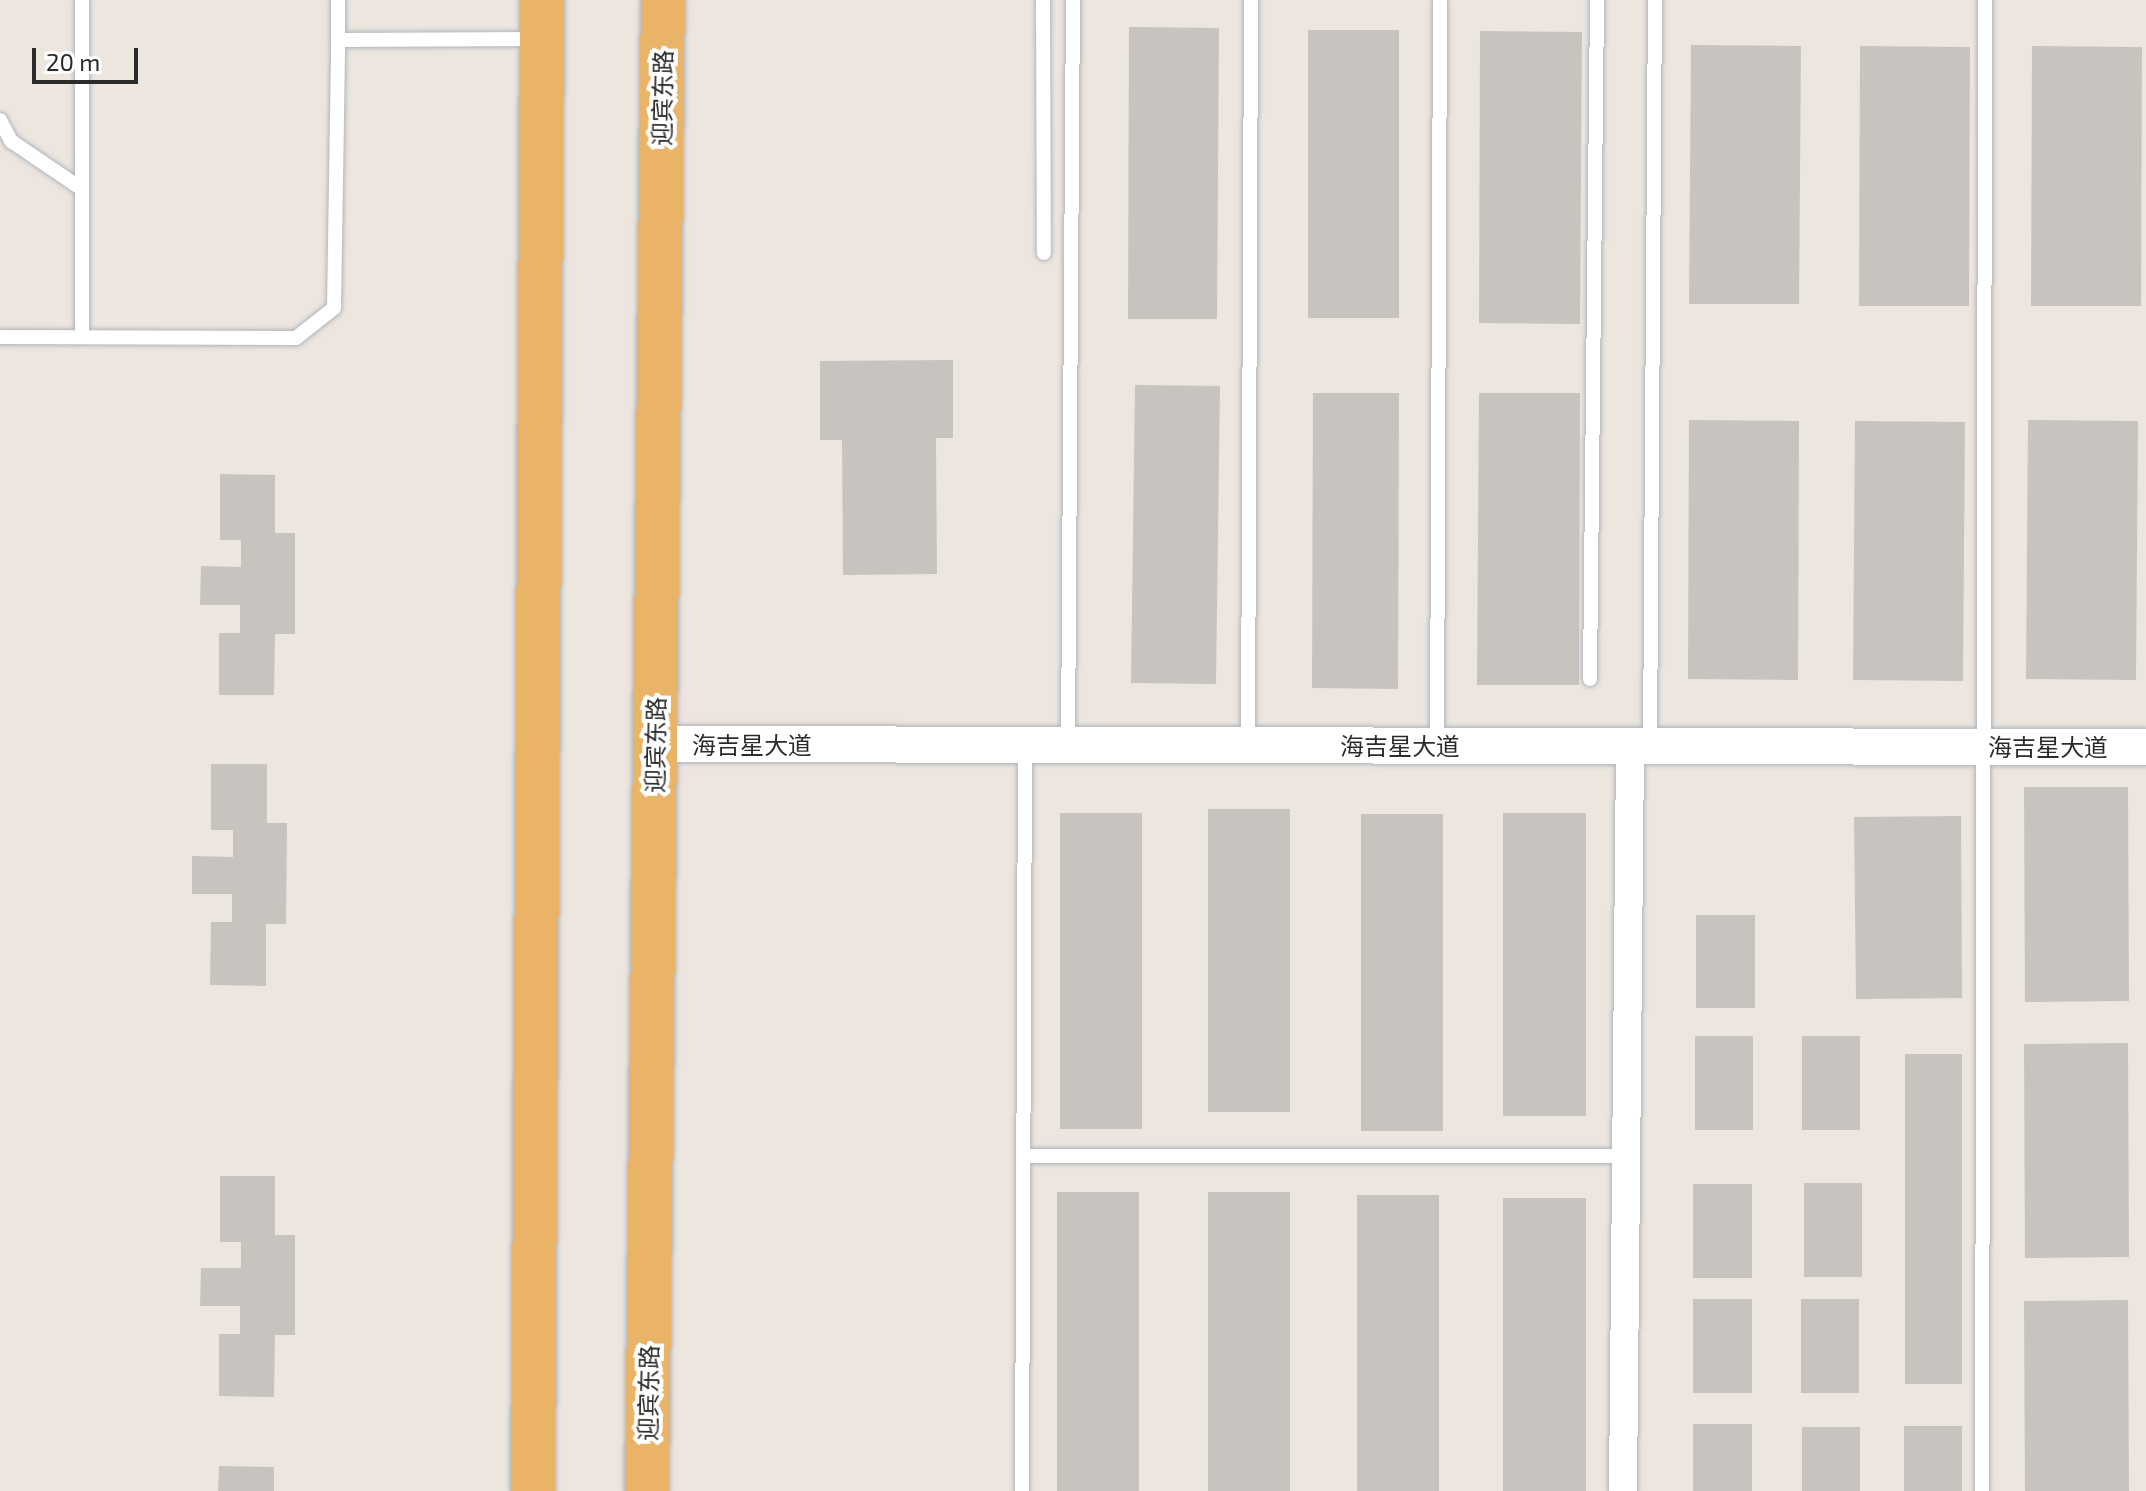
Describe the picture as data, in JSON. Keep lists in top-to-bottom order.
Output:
{
  "streets": {
    "highway": ["迎宾东路"],
    "street": ["海吉星大道"]
  },
  "crossings": [
    ["迎宾东路", "海吉星大道"]
  ],
  "scale_bar": "20 m"
}
